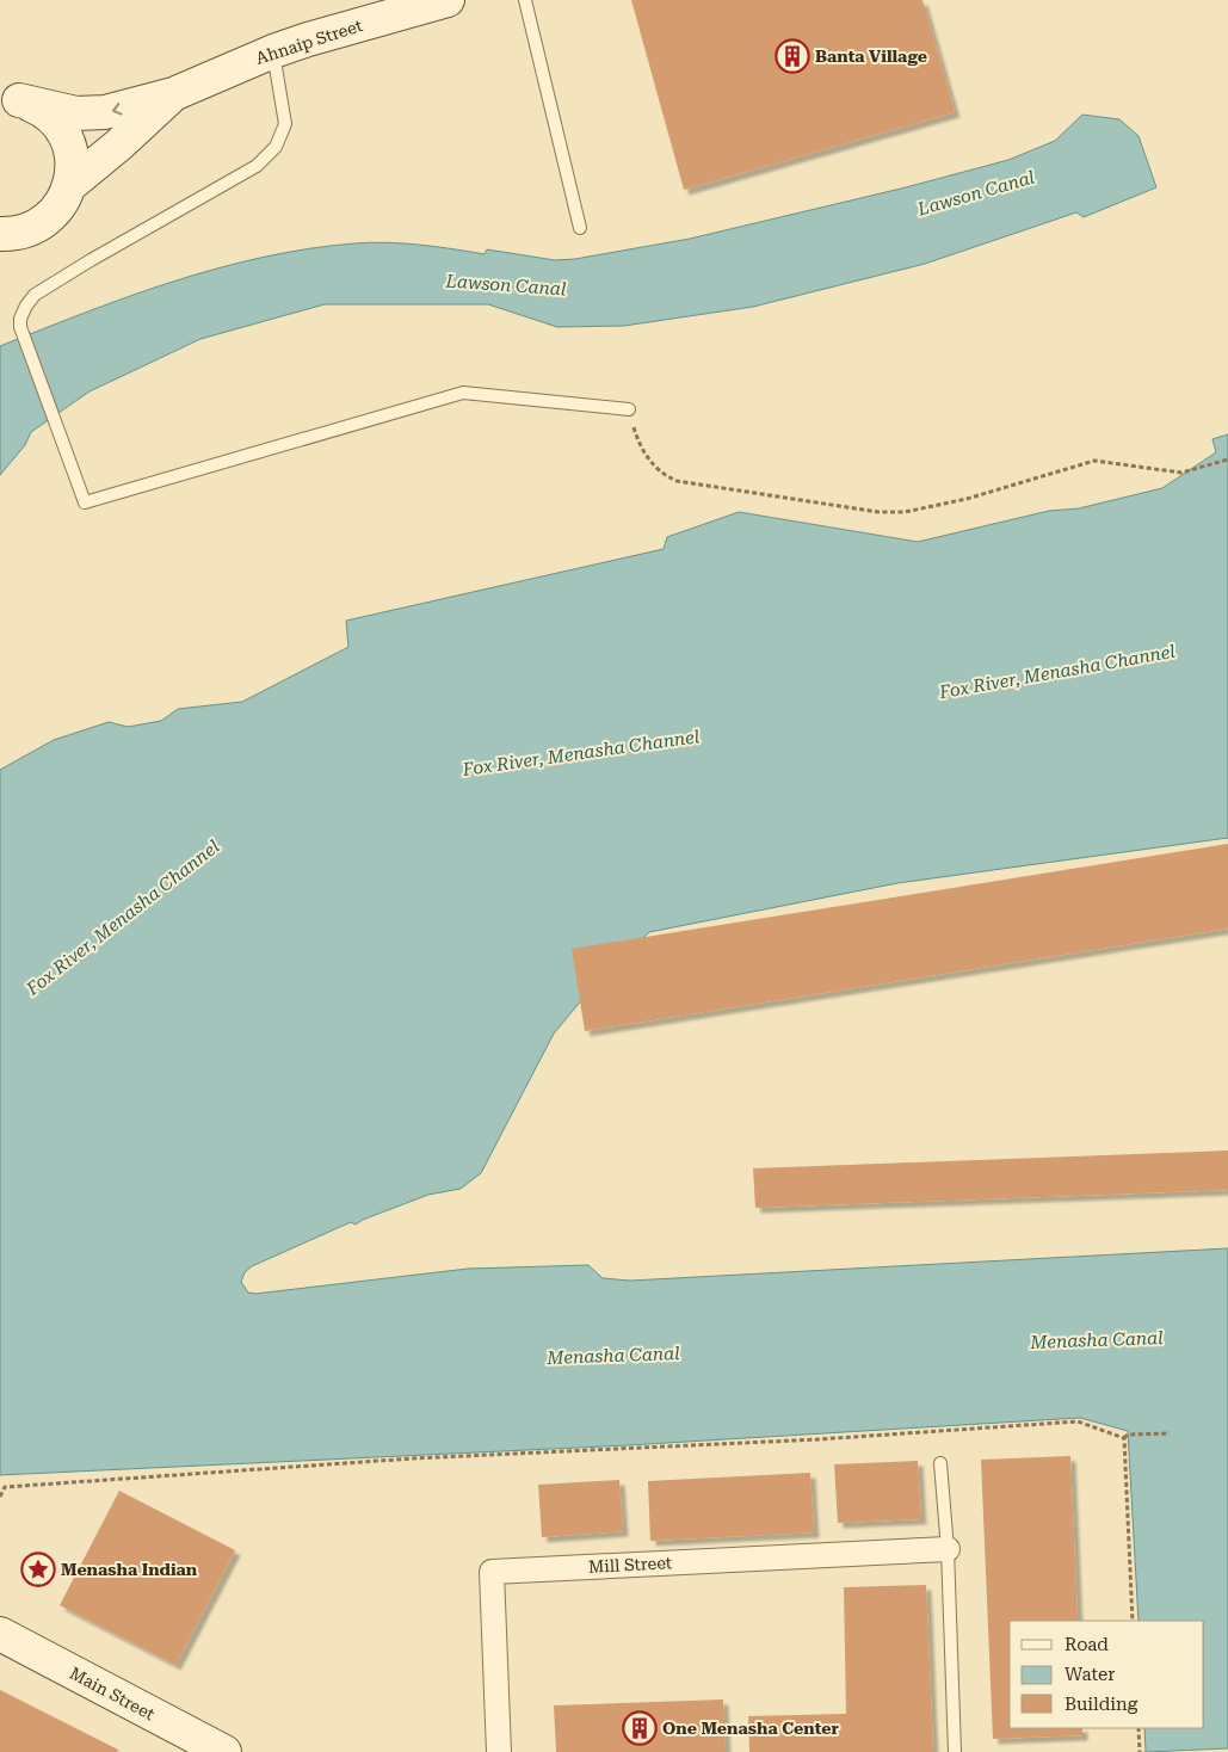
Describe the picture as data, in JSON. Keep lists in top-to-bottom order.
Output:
{
  "streets": {
    "main road": ["Ahnaip Street", "Main Street"],
    "street": ["Mill Street"]
  },
  "water": ["Lawson Canal", "Fox River, Menasha Channel", "Menasha Canal"],
  "places": {
    "building": ["Banta Village", "One Menasha Center"],
    "place": ["Menasha Indian"]
  },
  "legend": ["Road", "Water", "Building"]
}
